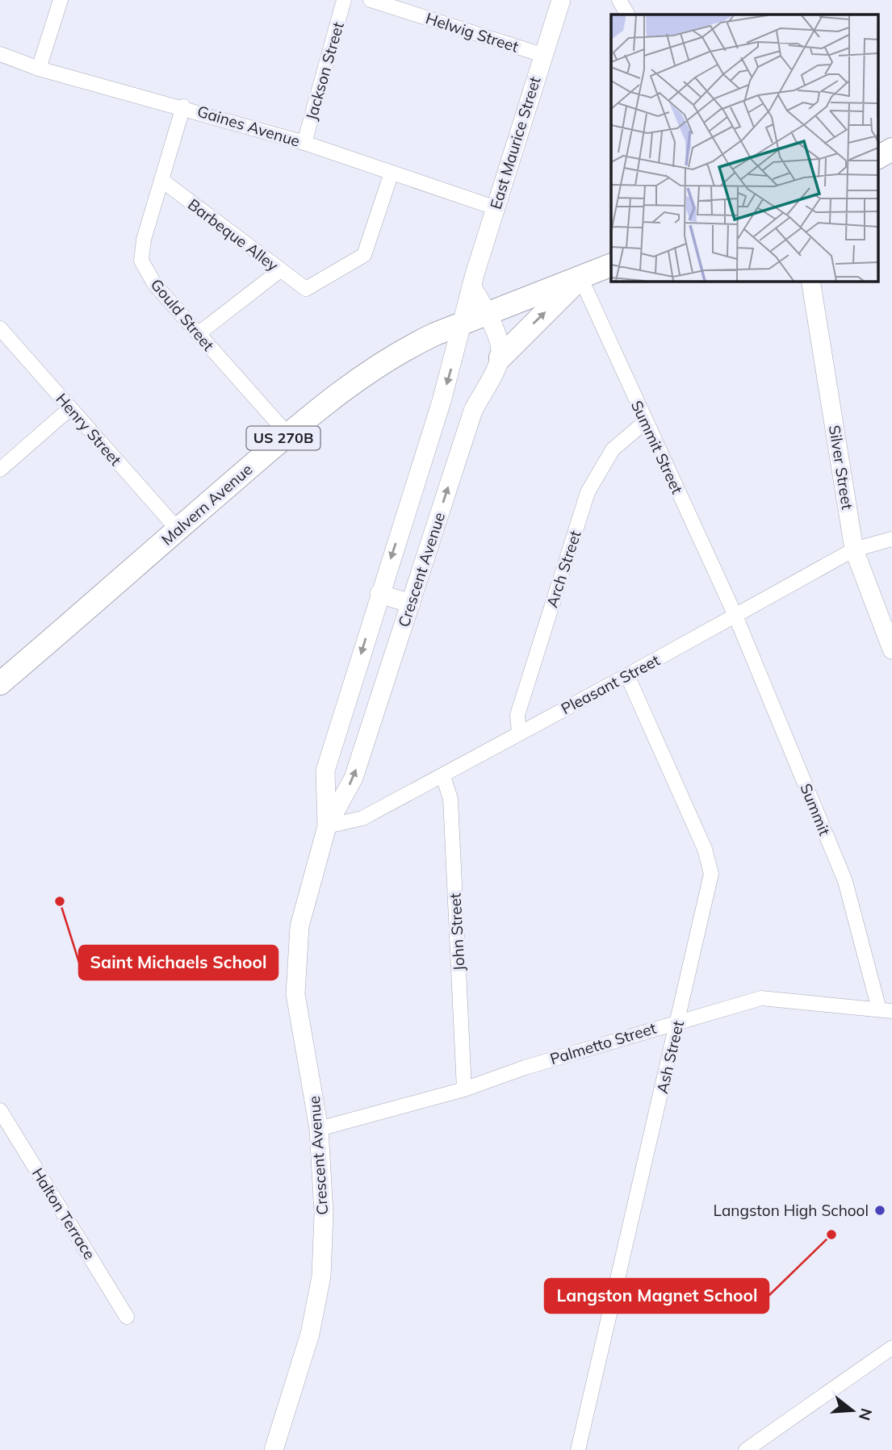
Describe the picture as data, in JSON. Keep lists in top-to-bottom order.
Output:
{
  "streets": {
    "main road": ["US 270B", "Malvern Avenue"],
    "street": [
      "Helwig Street",
      "Jackson Street",
      "Gaines Avenue",
      "East Maurice Street",
      "Barbeque Alley",
      "Gould Street",
      "Henry Street",
      "Summit Street",
      "Silver Street",
      "Arch Street",
      "Crescent Avenue",
      "Pleasant Street",
      "Summit",
      "John Street",
      "Palmetto Street",
      "Ash Street",
      "Halton Terrace"
    ]
  },
  "crossings": [
    ["Helwig Street", "East Maurice Street"],
    ["Jackson Street", "Gaines Avenue"],
    ["Gaines Avenue", "East Maurice Street"],
    ["Gaines Avenue", "Barbeque Alley"],
    ["Gaines Avenue", "Gould Street"],
    ["East Maurice Street", "Malvern Avenue"],
    ["East Maurice Street", "Crescent Avenue"],
    ["Barbeque Alley", "Gould Street"],
    ["Gould Street", "Malvern Avenue"],
    ["Henry Street", "Malvern Avenue"],
    ["Summit Street", "Malvern Avenue"],
    ["Summit Street", "Arch Street"],
    ["Summit Street", "Pleasant Street"],
    ["Summit Street", "Summit"],
    ["Silver Street", "Pleasant Street"],
    ["Malvern Avenue", "Crescent Avenue"],
    ["Arch Street", "Pleasant Street"],
    ["Crescent Avenue", "Pleasant Street"],
    ["Crescent Avenue", "Palmetto Street"],
    ["Pleasant Street", "Summit"],
    ["Pleasant Street", "John Street"],
    ["Pleasant Street", "Ash Street"],
    ["Summit", "Palmetto Street"],
    ["John Street", "Palmetto Street"],
    ["Palmetto Street", "Ash Street"]
  ],
  "places": ["Saint Michaels School", "Langston High School", "Langston Magnet School"],
  "north": "right"
}
